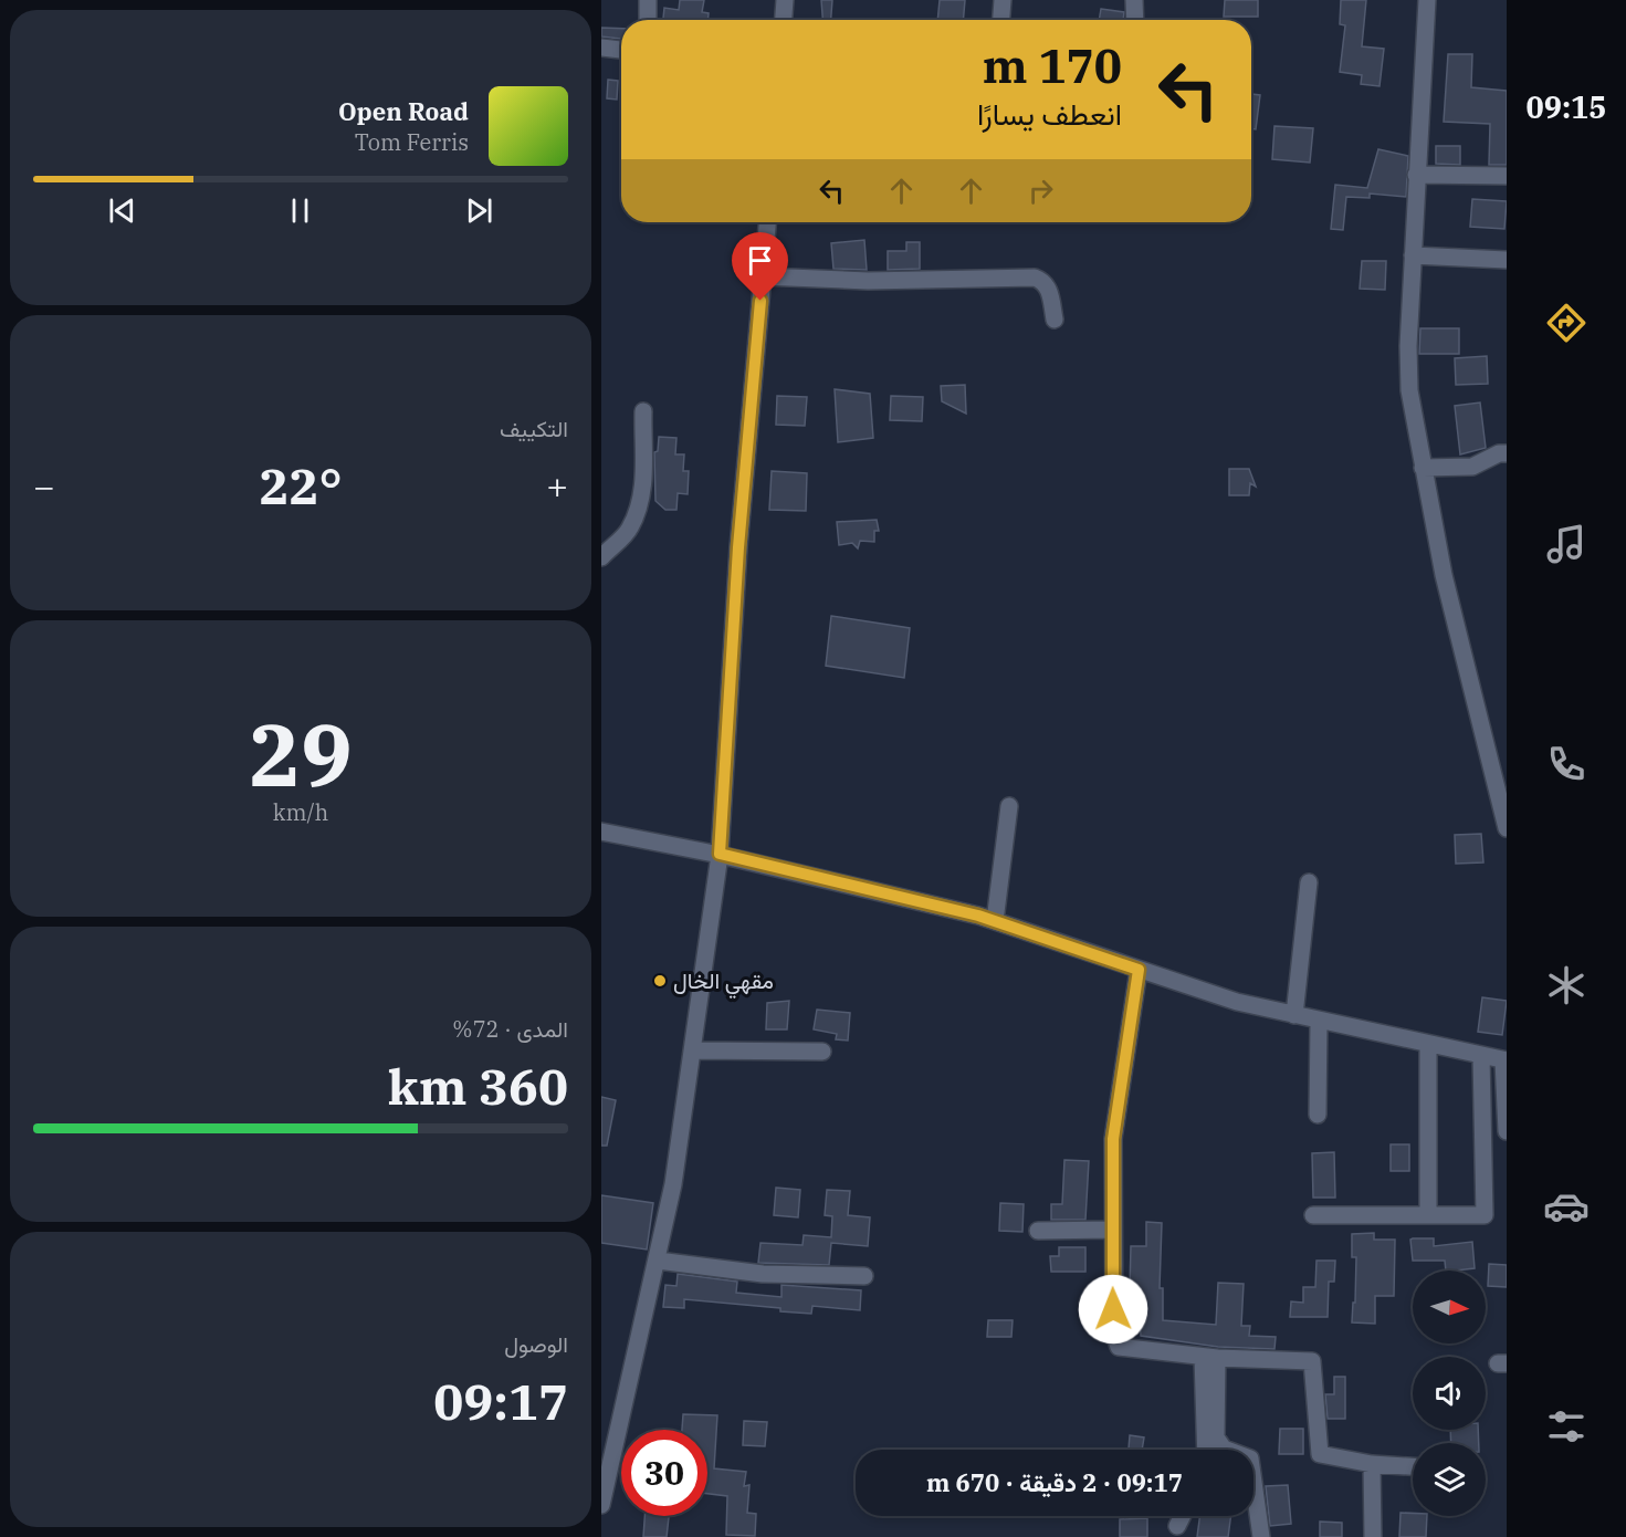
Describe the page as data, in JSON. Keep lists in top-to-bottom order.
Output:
{
  "places": ["مقهي الخال"],
  "north": "right",
  "page": {
    "tabs": "09:15",
    "turn": ["170 m", "انعطف يسارًا"],
    "song": ["Open Road", "Tom Ferris"],
    "tile": [
      "التكييف",
      ["29", "km/h"],
      ["المدى · 72%", "360 km"],
      ["الوصول", "09:17"]
    ],
    "heat": ["−", "22°", "+"],
    "limit": "30",
    "trip": "09:17 · 2 دقيقة · 670 m"
  }
}
